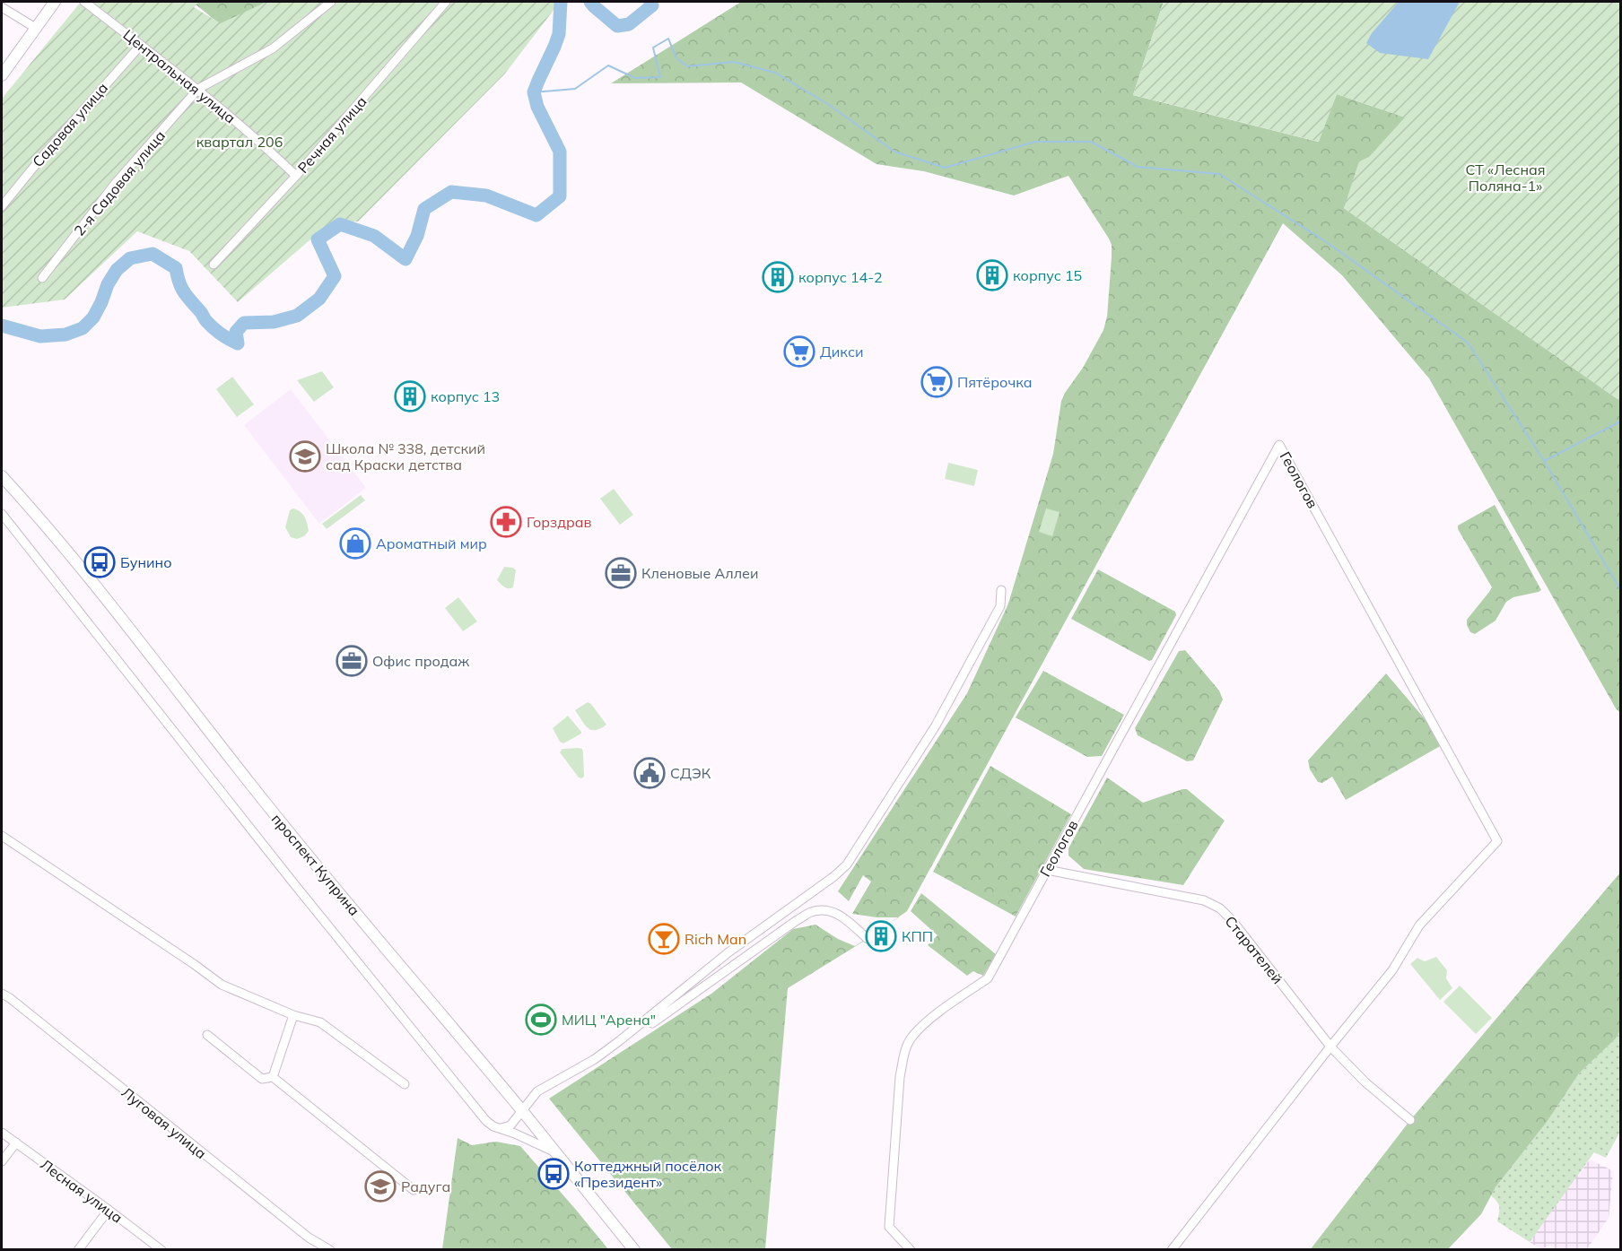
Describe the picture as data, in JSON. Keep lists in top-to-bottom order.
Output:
{
  "streets": {
    "main road": ["проспект Куприна"],
    "street": [
      "Центральная улица",
      "Садовая улица",
      "Речная улица",
      "2-я Садовая улица",
      "Геологов",
      "Старателей",
      "Луговая улица",
      "Лесная улица"
    ]
  },
  "crossings": [
    ["Центральная улица", "Садовая улица"],
    ["Центральная улица", "Речная улица"],
    ["Центральная улица", "2-я Садовая улица"],
    ["Геологов", "Старателей"]
  ],
  "parks": ["квартал 206", "СТ «Лесная Поляна-1»"],
  "places": {
    "building": [
      "корпус 15",
      "корпус 14-2",
      "корпус 13",
      "КПП"
    ],
    "supermarket": ["Дикси", "Пятёрочка"],
    "school or university": ["Школа № 338, детский сад Краски детства", "Радуга"],
    "pharmacy": ["Горздрав"],
    "shop": ["Ароматный мир"],
    "bus stop": ["Бунино", "Коттеджный посёлок «Президент»"],
    "office": ["Кленовые Аллеи", "Офис продаж"],
    "public building": ["СДЭК"],
    "bar": ["Rich Man"],
    "sports": ["МИЦ \"Арена\""]
  }
}
